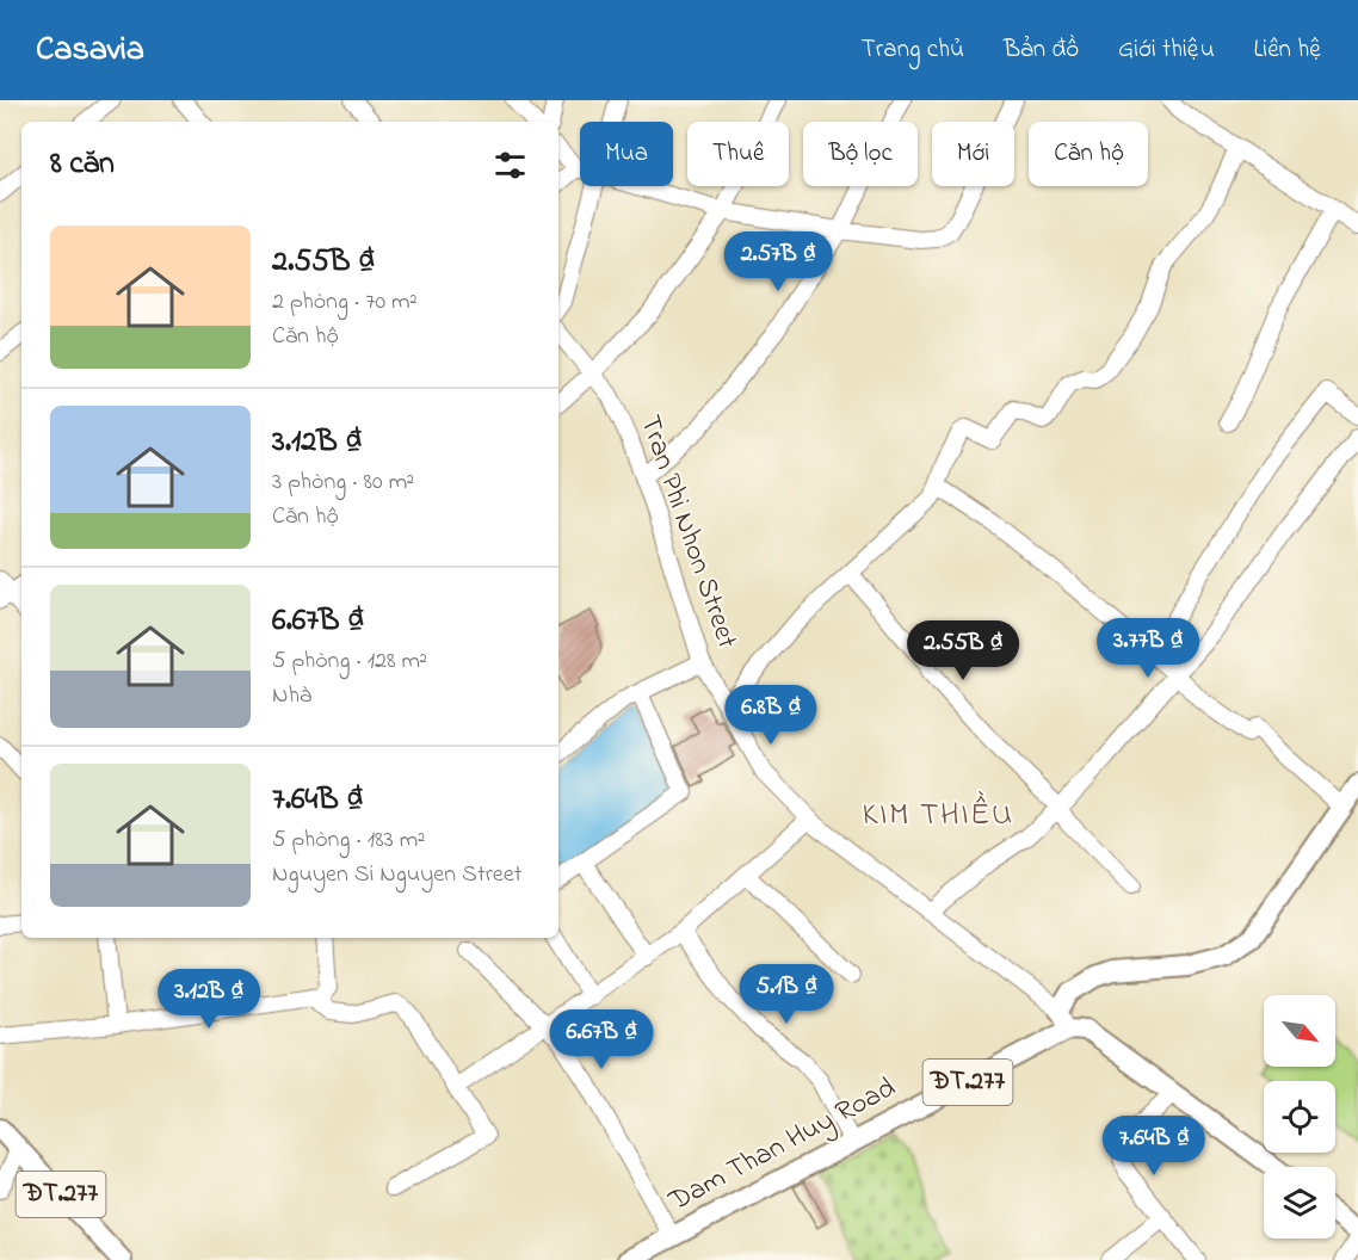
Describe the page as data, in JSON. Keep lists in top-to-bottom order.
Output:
{
  "streets": {
    "main road": ["ĐT.277", "Dam Than Huy Road"],
    "street": ["Tran Phi Nhon Street"]
  },
  "crossings": [
    ["Tran Phi Nhon Street", "Dam Than Huy Road"]
  ],
  "districts": ["KIM THIỀU"],
  "north": "bottom right",
  "page": {
    "header": "Casavia",
    "nav": [
      "Trang chủ",
      "Bản đồ",
      "Giới thiệu",
      "Liên hệ"
    ],
    "chip": [
      "Mua",
      "Thuê",
      "Bộ lọc",
      "Mới",
      "Căn hộ"
    ],
    "heading": "8 căn",
    "list": [
      {
        "name": "2.55B ₫",
        "note": "2 phòng · 70 m² · Căn hộ"
      },
      {
        "name": "3.12B ₫",
        "note": "3 phòng · 80 m² · Căn hộ"
      },
      {
        "name": "6.67B ₫",
        "note": "5 phòng · 128 m² · Nhà"
      },
      {
        "name": "7.64B ₫",
        "note": "5 phòng · 183 m² · Nguyen Si Nguyen Street"
      }
    ],
    "price": [
      "2.57B ₫",
      "3.77B ₫",
      "2.55B ₫",
      "6.8B ₫",
      "5.1B ₫",
      "3.12B ₫",
      "6.67B ₫",
      "7.64B ₫"
    ]
  }
}
